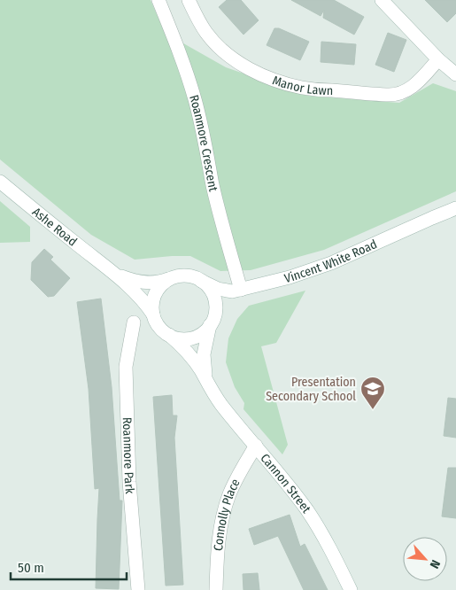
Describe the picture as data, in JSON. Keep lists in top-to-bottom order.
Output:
{
  "streets": {
    "street": [
      "Manor Lawn",
      "Roanmore Crescent",
      "Ashe Road",
      "Vincent White Road",
      "Roanmore Park",
      "Cannon Street",
      "Connolly Place"
    ]
  },
  "crossings": [
    ["Roanmore Crescent", "Vincent White Road"],
    ["Ashe Road", "Vincent White Road"],
    ["Ashe Road", "Cannon Street"],
    ["Vincent White Road", "Cannon Street"],
    ["Cannon Street", "Connolly Place"]
  ],
  "places": {
    "school or university": ["Presentation Secondary School"]
  },
  "scale_bar": "50 m",
  "north": "bottom right"
}
